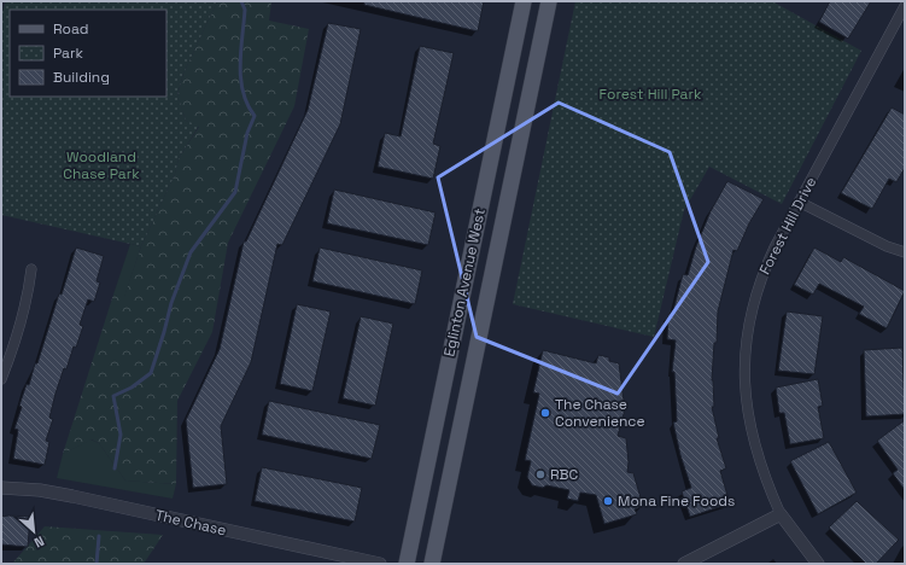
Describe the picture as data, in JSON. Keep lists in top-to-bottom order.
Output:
{
  "streets": {
    "main road": ["Eglinton Avenue West"],
    "street": ["Forest Hill Drive", "The Chase"]
  },
  "parks": ["Forest Hill Park", "Woodland Chase Park"],
  "places": ["The Chase Convenience", "RBC", "Mona Fine Foods"],
  "legend": ["Road", "Park", "Building"],
  "north": "bottom right"
}
